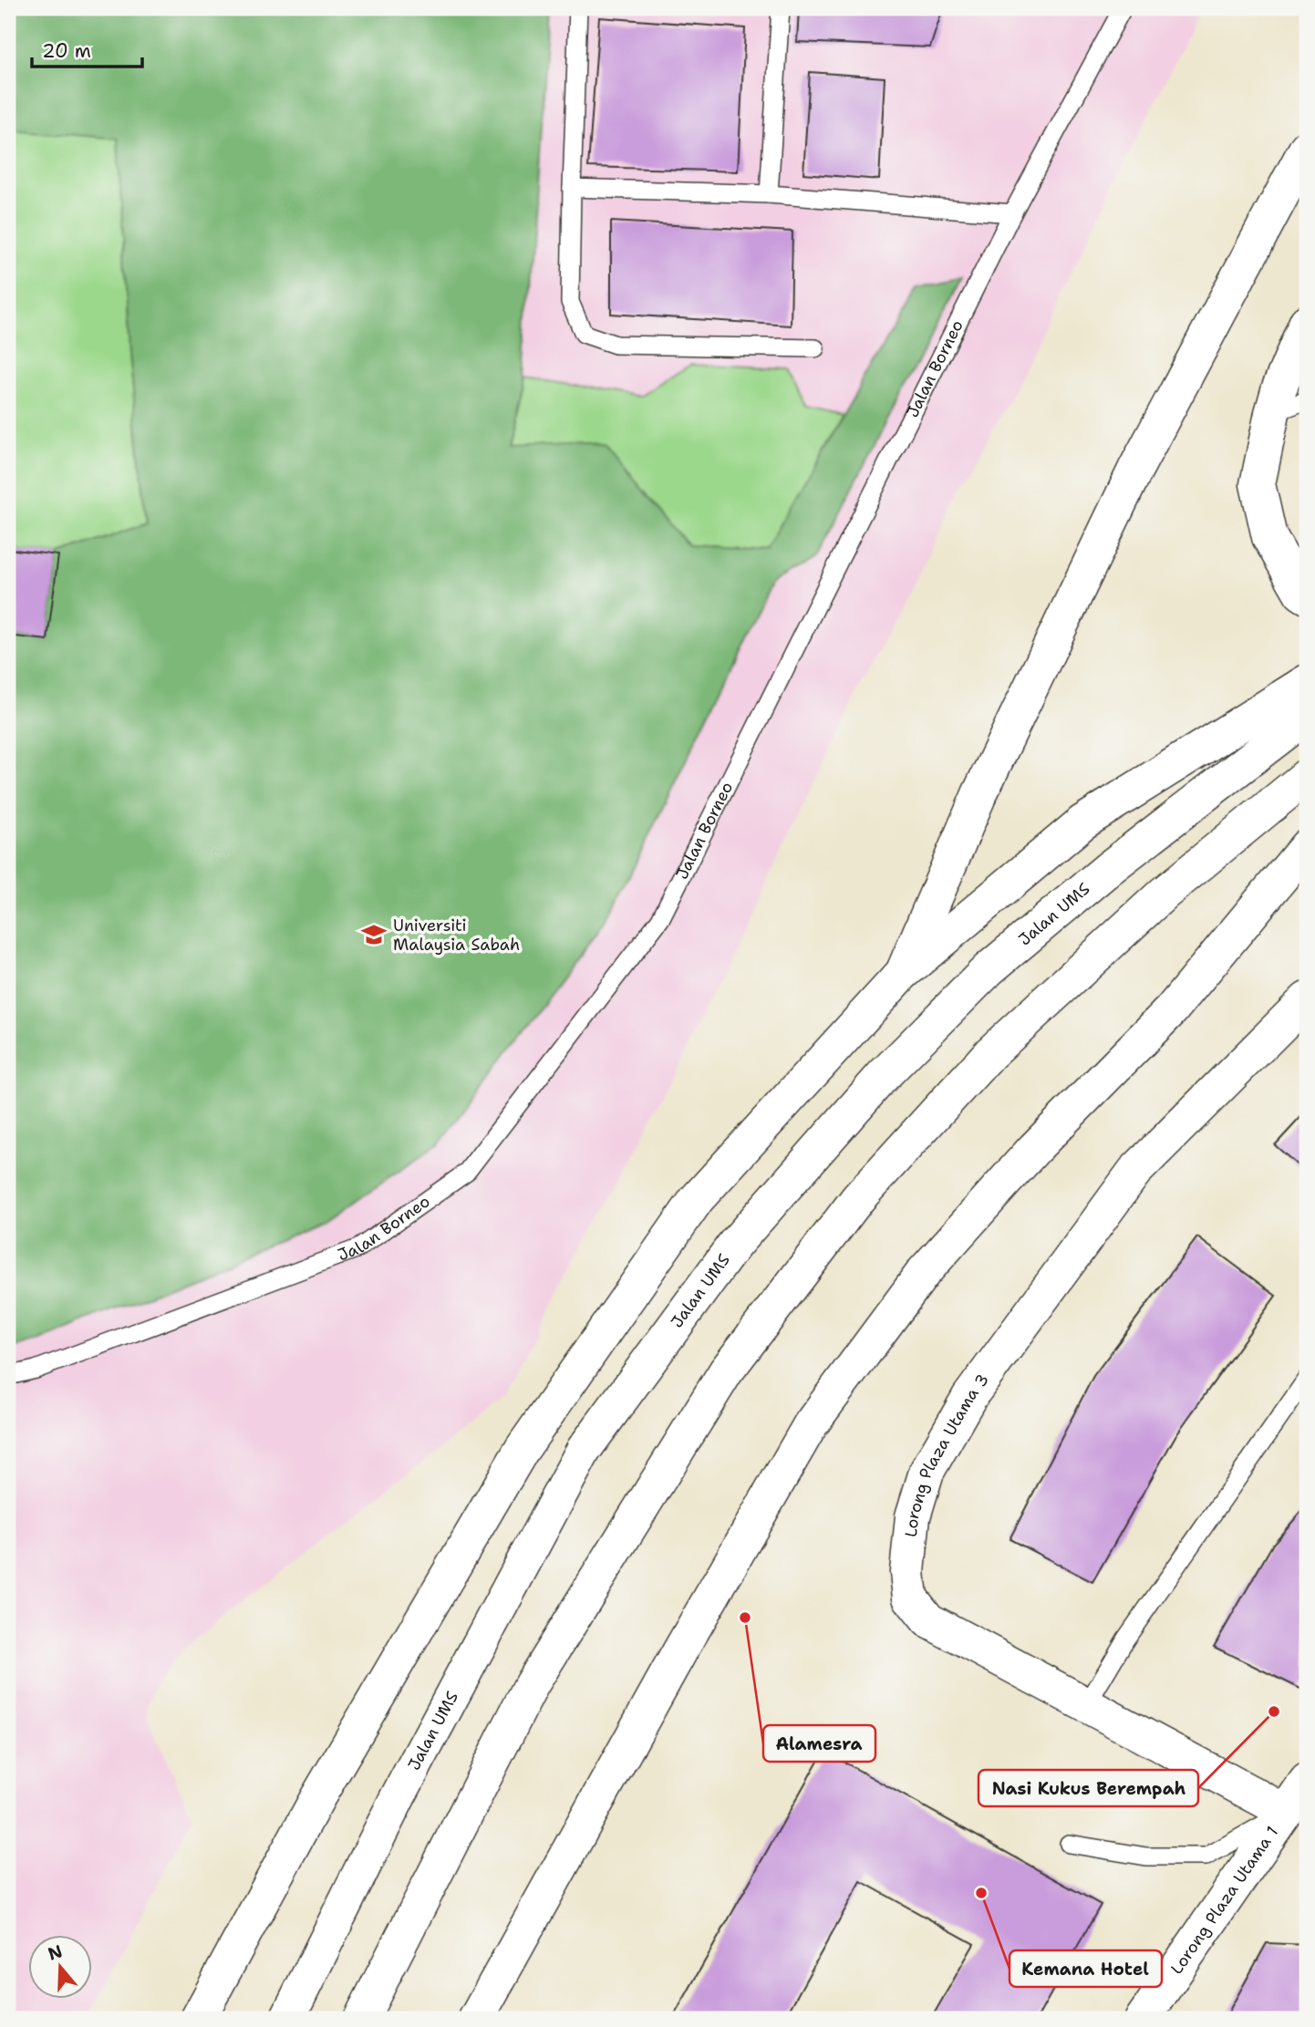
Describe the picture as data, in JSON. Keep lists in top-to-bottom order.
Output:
{
  "streets": {
    "main road": ["Jalan UMS", "Lorong Plaza Utama 3", "Lorong Plaza Utama 1"],
    "lane": ["Jalan Borneo"]
  },
  "crossings": [
    ["Lorong Plaza Utama 3", "Lorong Plaza Utama 1"]
  ],
  "places": {
    "school or university": ["Universiti Malaysia Sabah"],
    "other": ["Alamesra", "Nasi Kukus Berempah", "Kemana Hotel"]
  },
  "scale_bar": "20 m",
  "north": "top"
}
